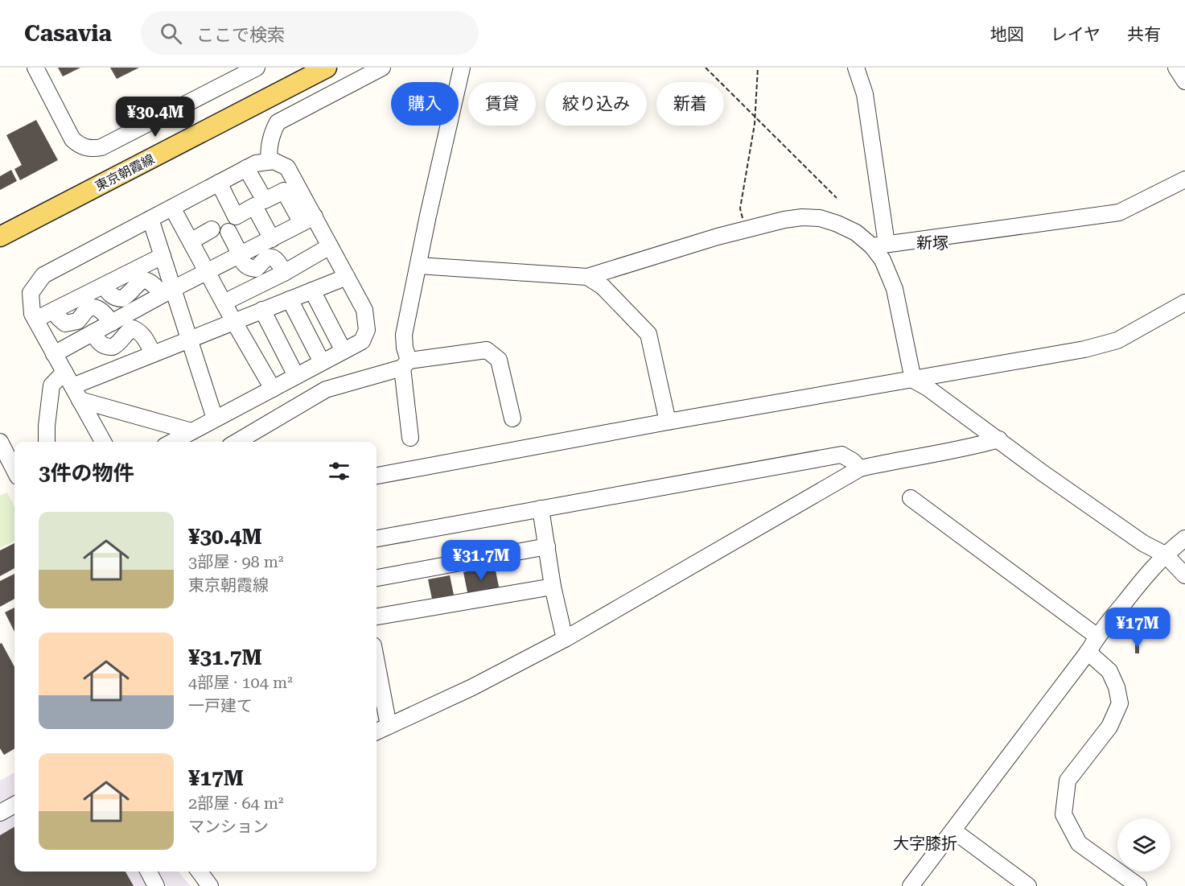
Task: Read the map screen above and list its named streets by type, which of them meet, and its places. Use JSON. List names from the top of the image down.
{
  "streets": {
    "main road": ["東京朝霞線"]
  },
  "districts": ["新塚", "大字膝折"],
  "page": {
    "header": "Casavia",
    "search": "ここで検索",
    "nav": ["地図", "レイヤ", "共有"],
    "chip": [
      "購入",
      "賃貸",
      "絞り込み",
      "新着"
    ],
    "price": ["¥30.4M", "¥31.7M", "¥17M"],
    "heading": "3件の物件",
    "list": [
      {
        "name": "¥30.4M",
        "note": "3部屋 · 98 m² · 東京朝霞線"
      },
      {
        "name": "¥31.7M",
        "note": "4部屋 · 104 m² · 一戸建て"
      },
      {
        "name": "¥17M",
        "note": "2部屋 · 64 m² · マンション"
      }
    ]
  }
}
